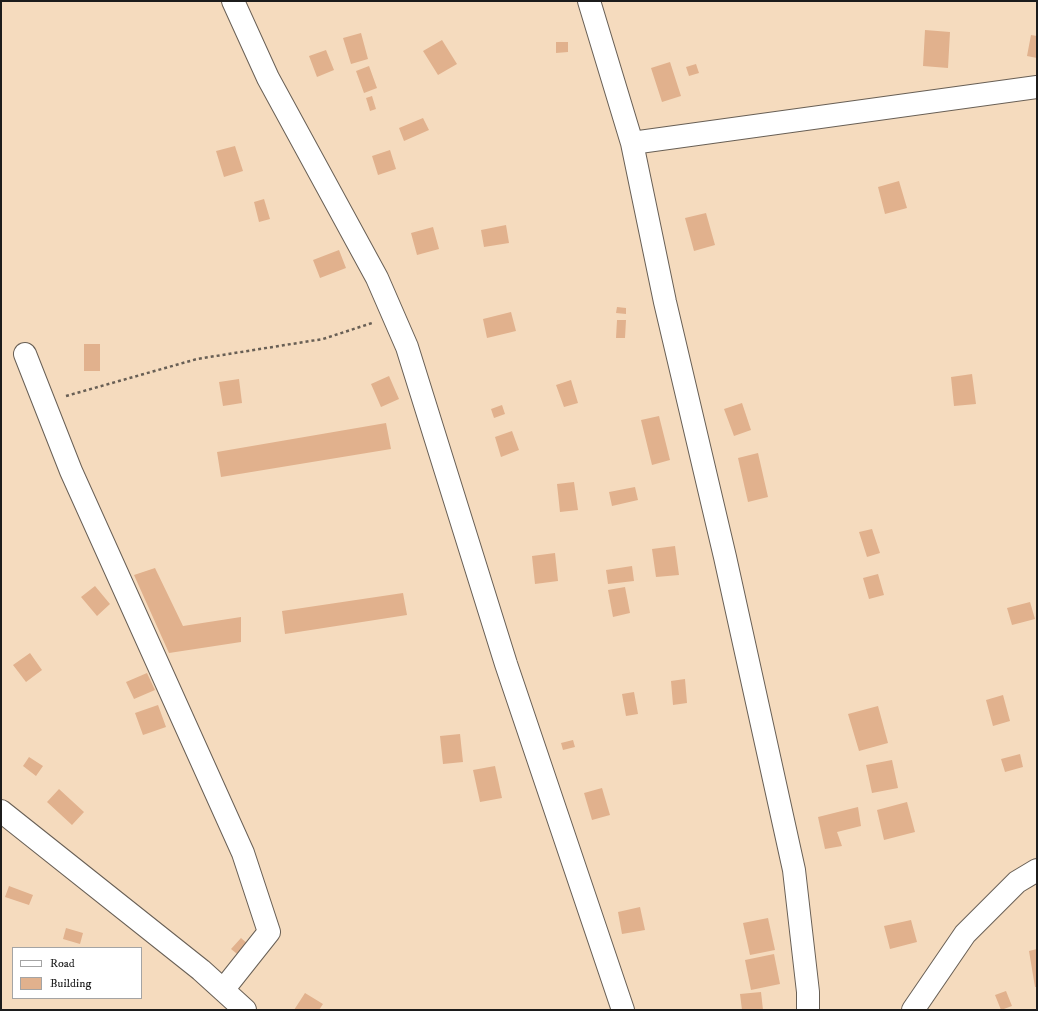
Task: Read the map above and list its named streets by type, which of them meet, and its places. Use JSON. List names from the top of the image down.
{
  "legend": ["Road", "Building"]
}
